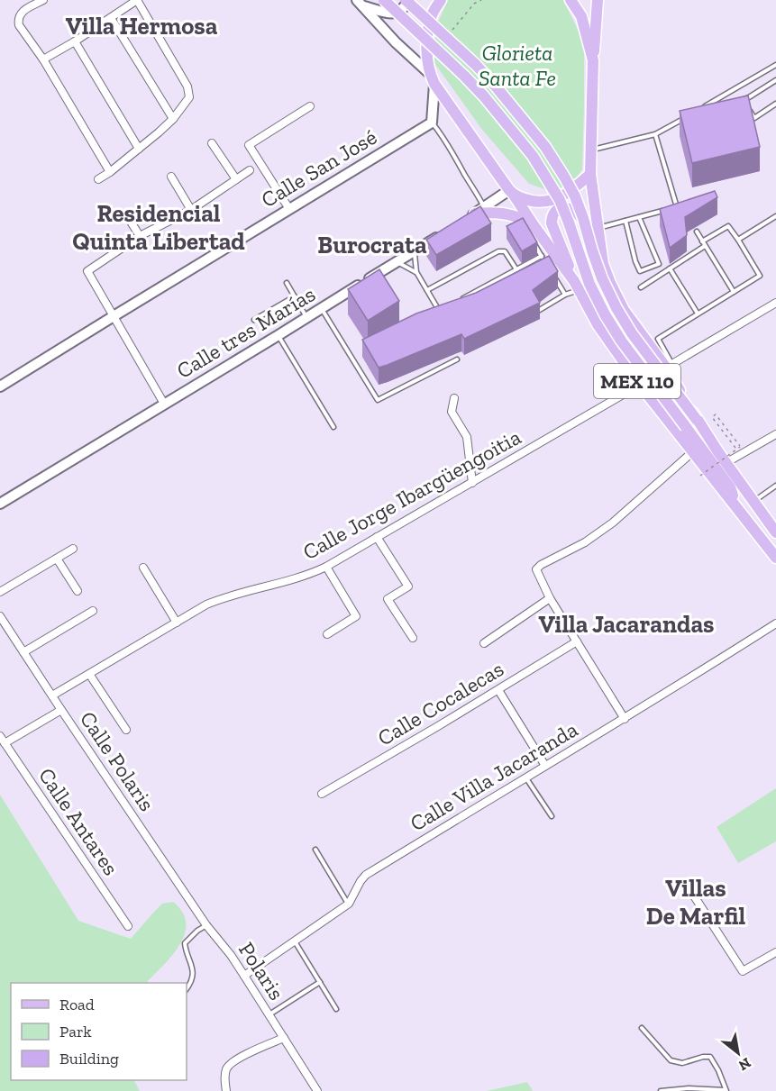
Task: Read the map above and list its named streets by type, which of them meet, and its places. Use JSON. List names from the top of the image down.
{
  "streets": {
    "main road": ["Calle San José", "Calle tres Marías", "MEX 110"],
    "street": [
      "Calle Jorge Ibargüengoitia",
      "Calle Cocalecas",
      "Calle Polaris",
      "Calle Villa Jacaranda",
      "Calle Antares",
      "Polaris"
    ]
  },
  "crossings": [
    ["MEX 110", "Calle Jorge Ibargüengoitia"],
    ["Calle Jorge Ibargüengoitia", "Calle Polaris"],
    ["Calle Polaris", "Polaris"],
    ["Calle Villa Jacaranda", "Polaris"]
  ],
  "districts": [
    "Villa Hermosa",
    "Residencial Quinta Libertad",
    "Burocrata",
    "Villa Jacarandas",
    "Villas De Marfil"
  ],
  "parks": ["Glorieta Santa Fe"],
  "legend": ["Road", "Park", "Building"],
  "north": "bottom right"
}
